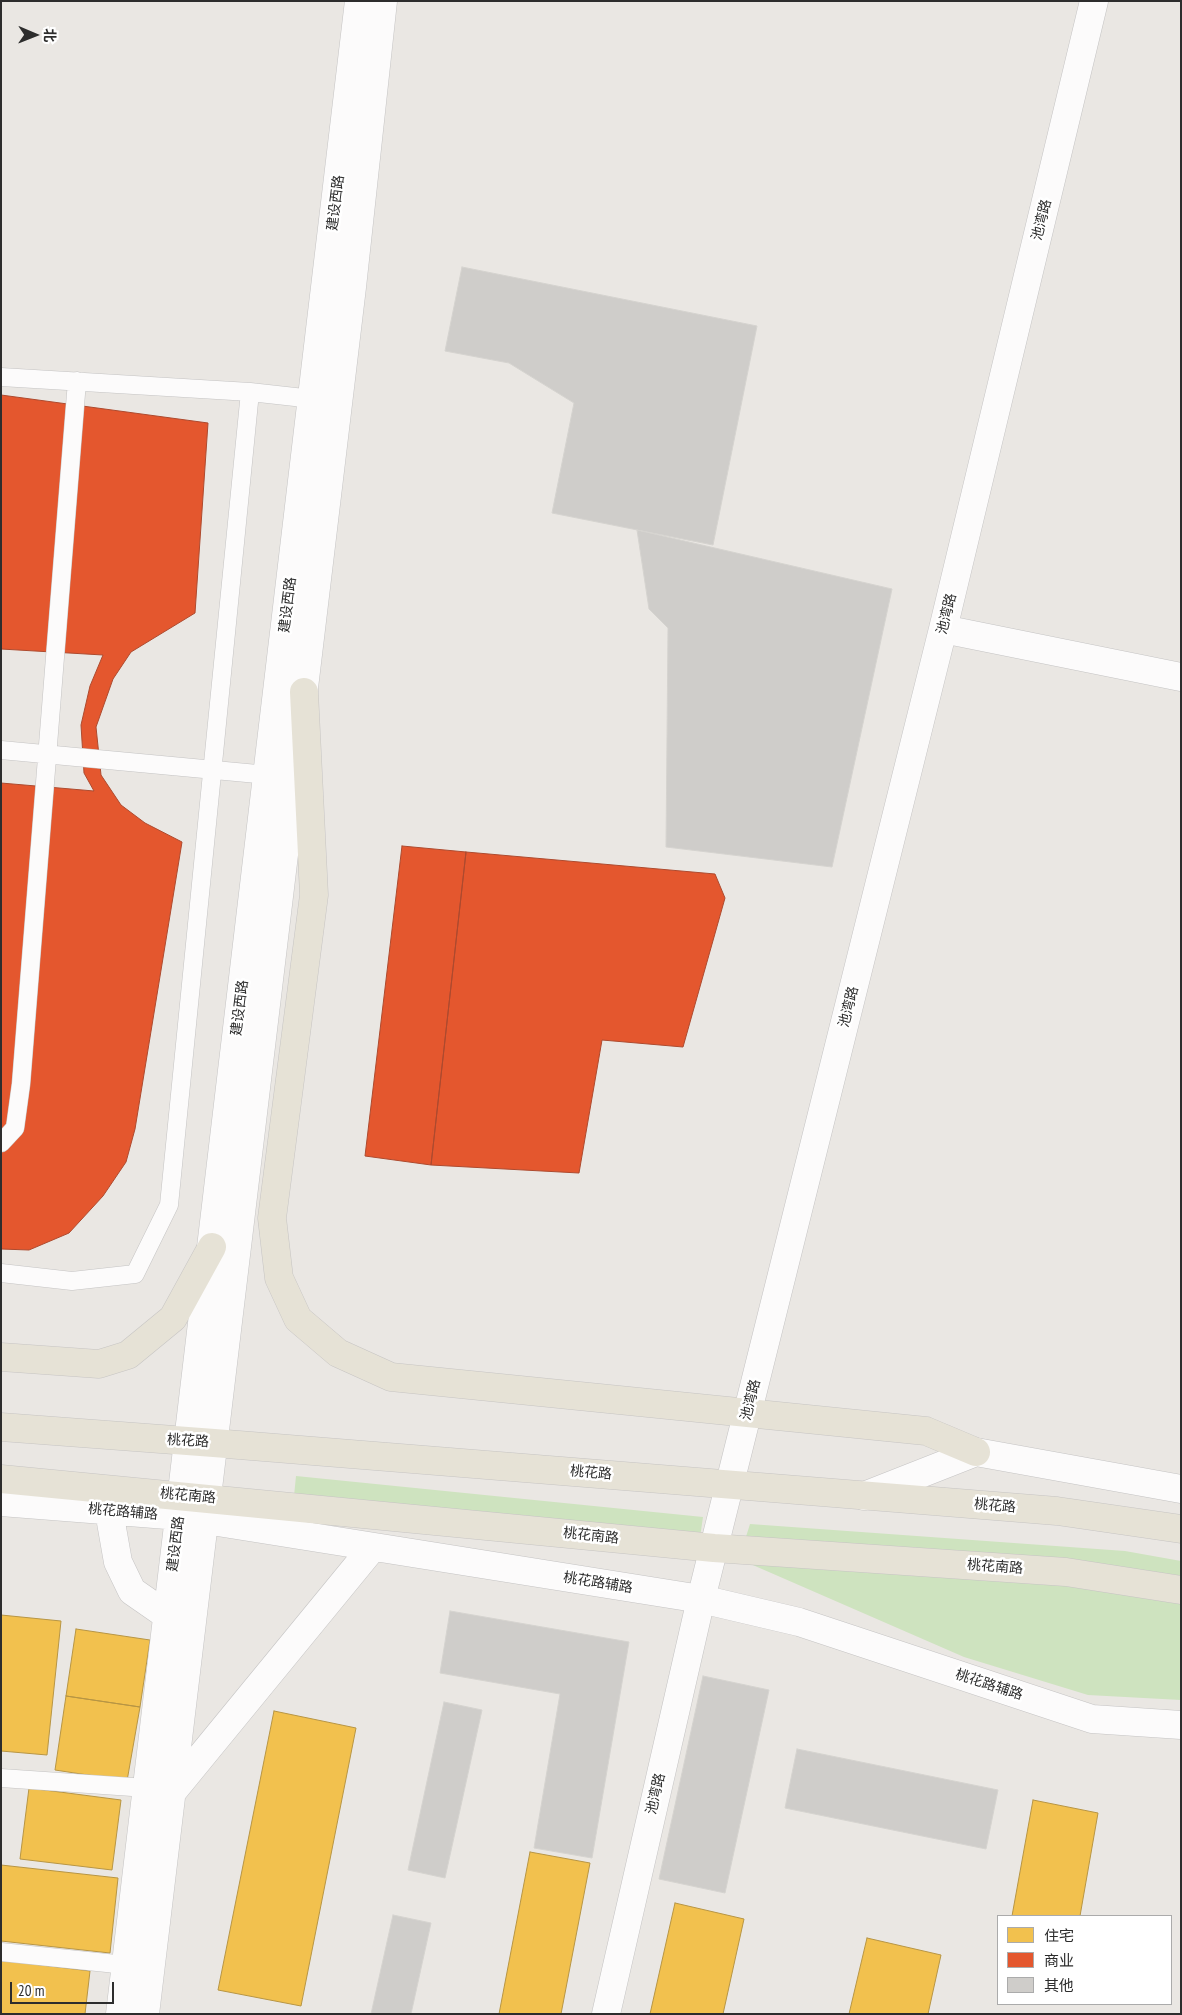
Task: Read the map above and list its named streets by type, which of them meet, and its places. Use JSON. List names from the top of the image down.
{
  "streets": {
    "main road": [
      "建设西路",
      "池湾路",
      "桃花路",
      "桃花南路",
      "桃花路辅路"
    ]
  },
  "crossings": [
    ["建设西路", "桃花路"],
    ["建设西路", "桃花南路"],
    ["建设西路", "桃花路辅路"],
    ["池湾路", "桃花路"],
    ["池湾路", "桃花南路"],
    ["池湾路", "桃花路辅路"],
    ["桃花南路", "桃花路辅路"]
  ],
  "legend": ["住宅", "商业", "其他"],
  "scale_bar": "20 m",
  "north": "right"
}
